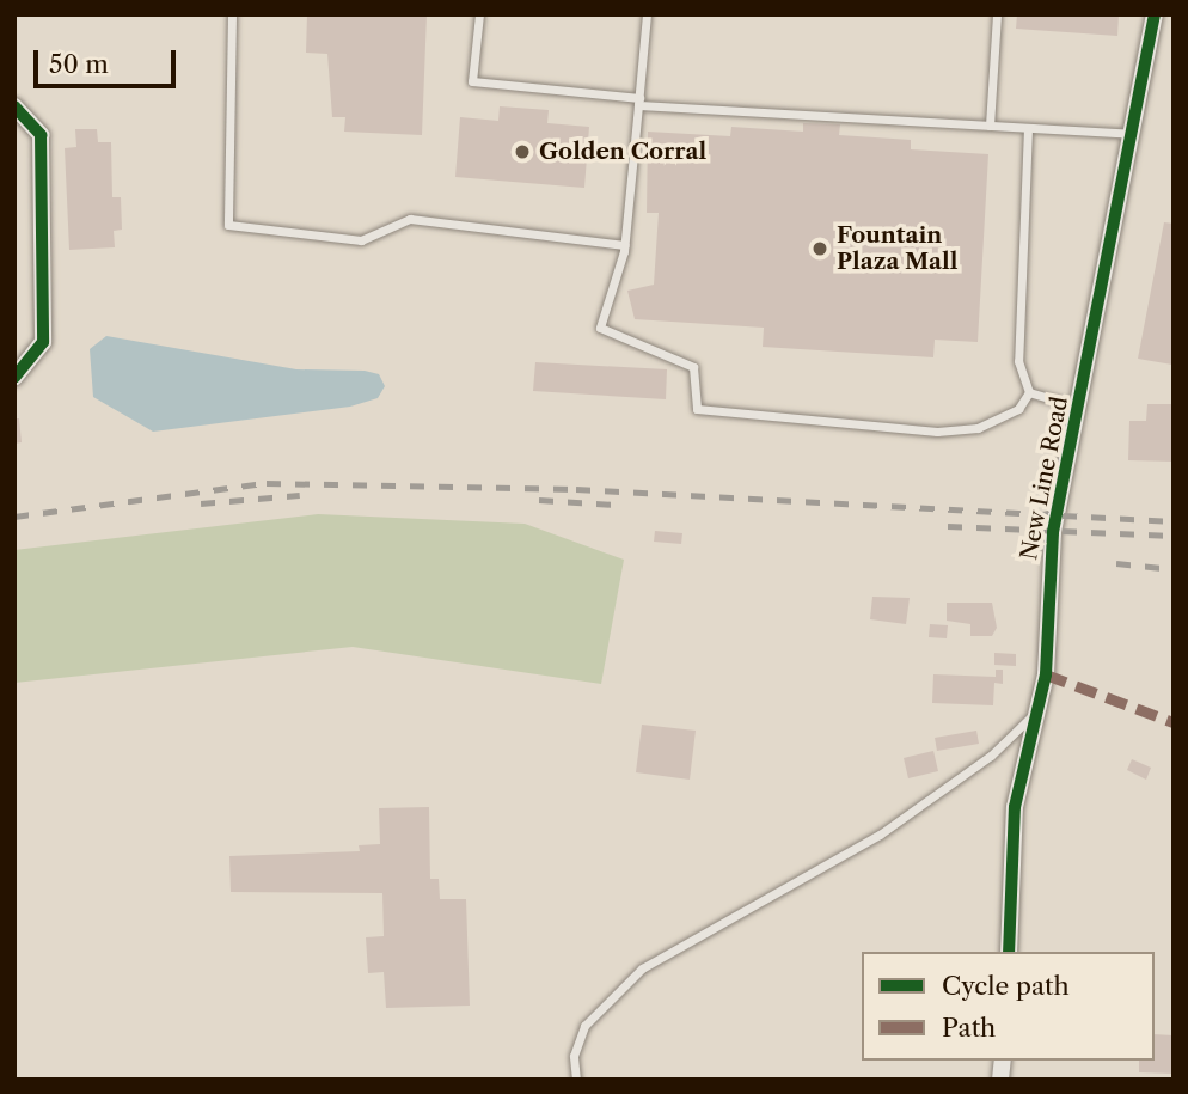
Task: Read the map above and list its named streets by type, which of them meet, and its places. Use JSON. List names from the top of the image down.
{
  "streets": {
    "street": ["New Line Road"]
  },
  "places": ["Golden Corral", "Fountain Plaza Mall"],
  "legend": ["Cycle path", "Path"],
  "scale_bar": "50 m"
}
